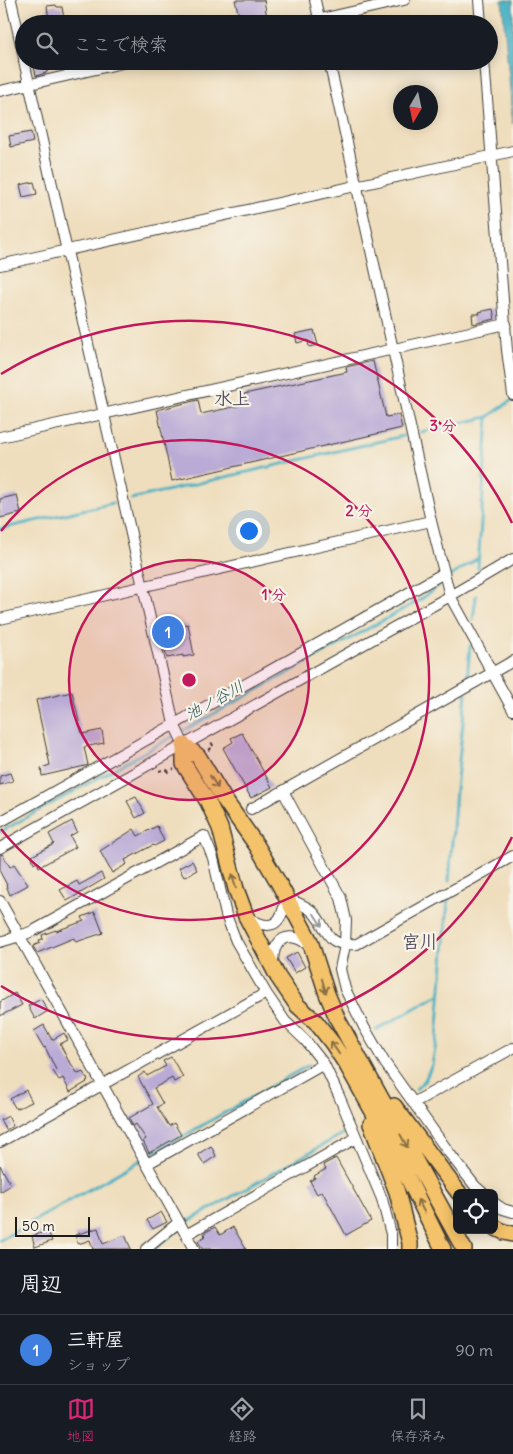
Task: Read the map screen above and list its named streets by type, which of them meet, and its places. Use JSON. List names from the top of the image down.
{
  "districts": ["水上", "宮川"],
  "water": ["池ノ谷川"],
  "scale_bar": "50 m",
  "north": "bottom",
  "page": {
    "search": "ここで検索",
    "pins": "1",
    "scale": "50 m",
    "heading": "周辺",
    "list": [
      {
        "mark": "1",
        "name": "三軒屋",
        "note": "ショップ",
        "value": "90 m"
      }
    ],
    "nav": ["地図", "経路", "保存済み"]
  },
  "rings": ["3 分", "2 分", "1 分"]
}
